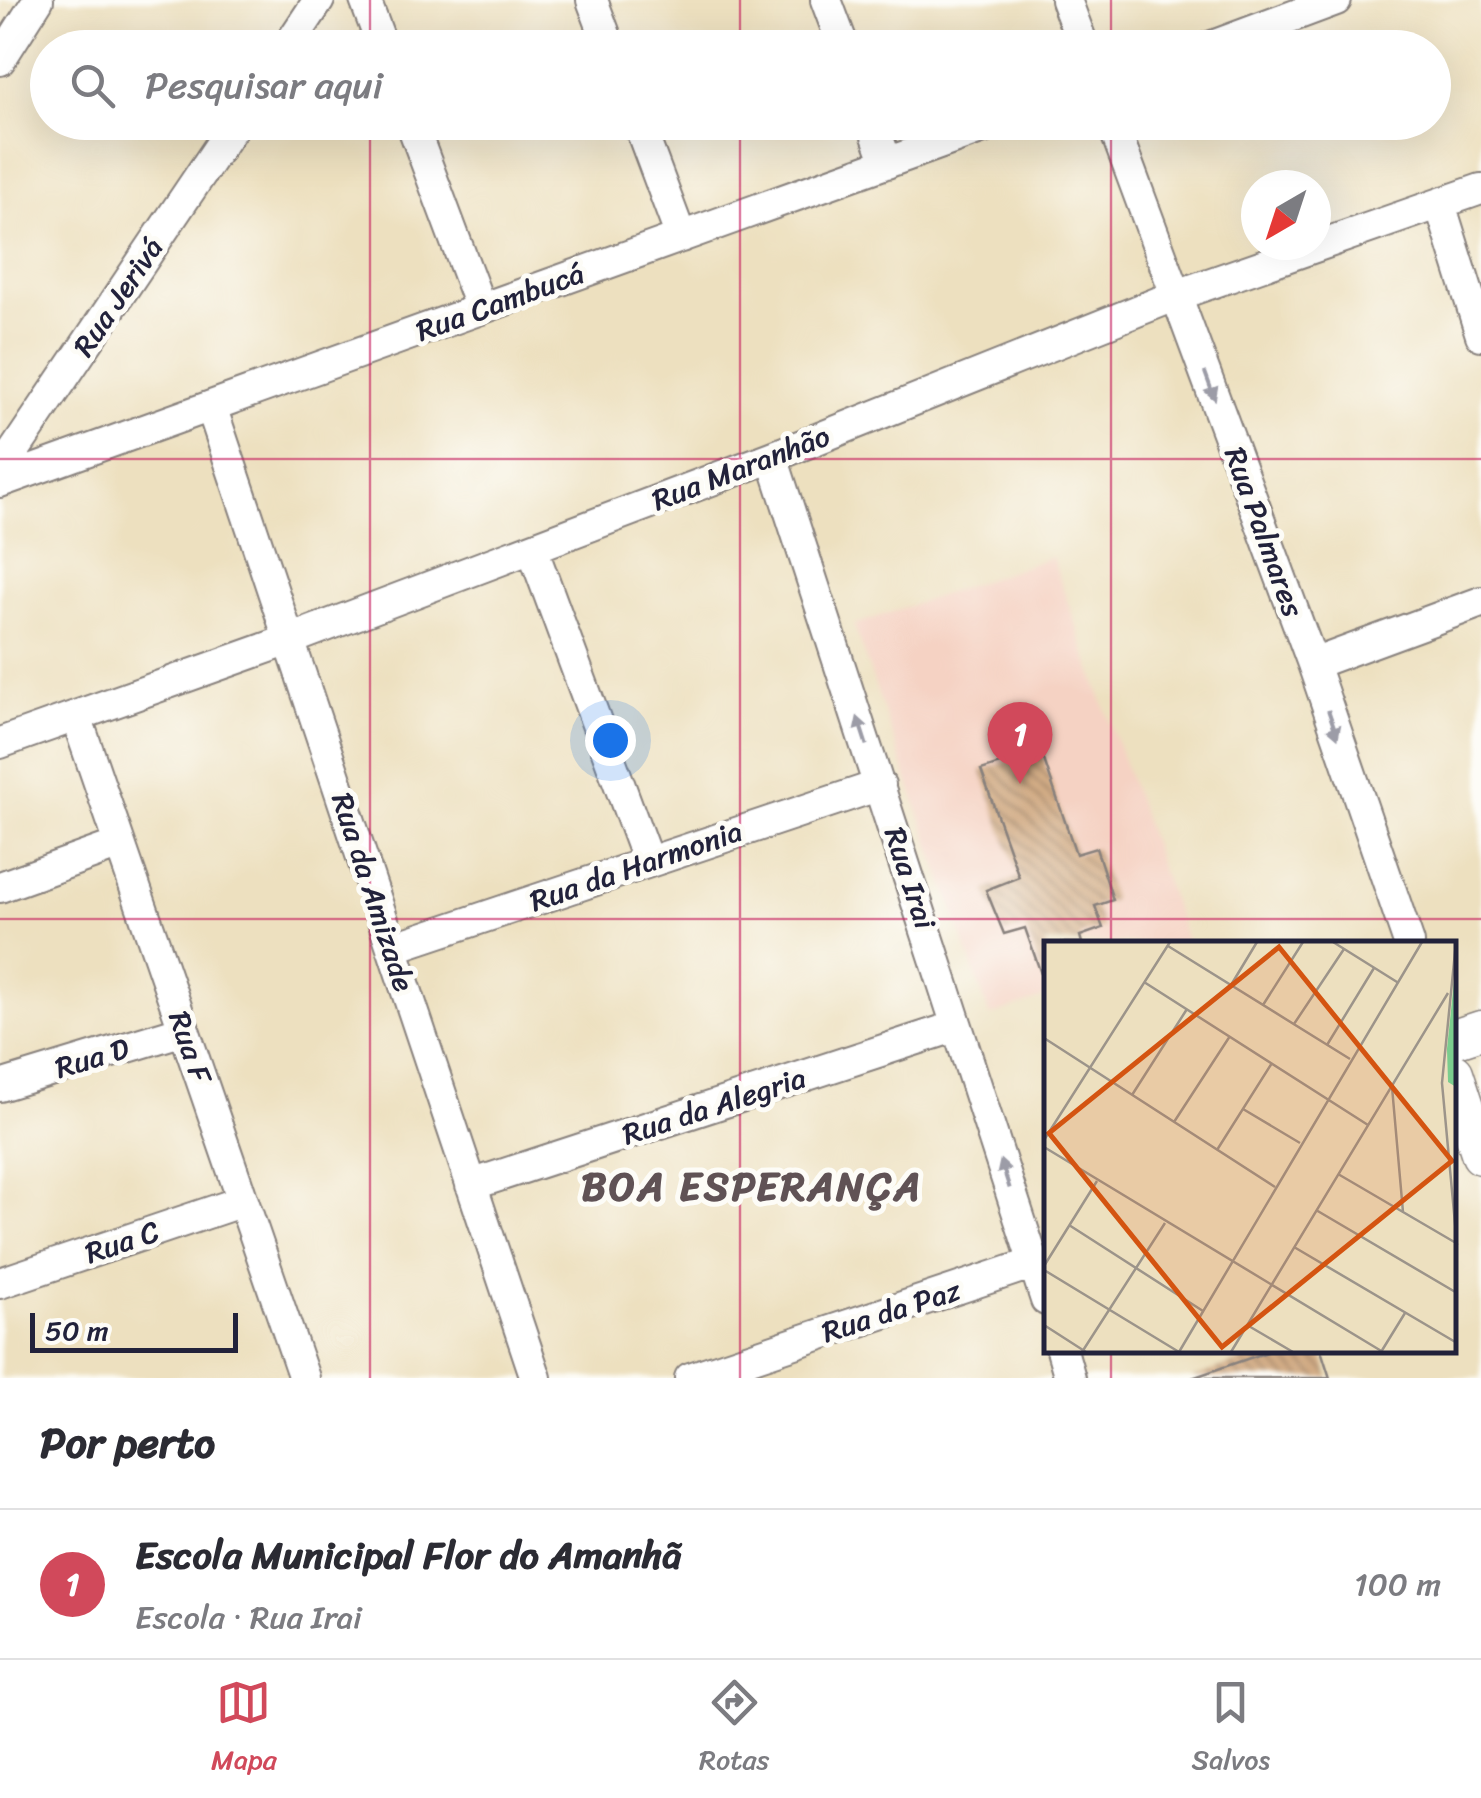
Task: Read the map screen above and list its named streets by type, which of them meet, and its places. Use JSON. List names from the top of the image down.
{
  "streets": {
    "street": [
      "Rua Jerivá",
      "Rua Cambucá",
      "Rua Maranhão",
      "Rua Palmares",
      "Rua da Harmonia",
      "Rua Irai",
      "Rua da Amizade",
      "Rua F",
      "Rua D",
      "Rua da Alegria",
      "Rua C",
      "Rua da Paz"
    ]
  },
  "crossings": [
    ["Rua Cambucá", "Rua da Amizade"],
    ["Rua Maranhão", "Rua Palmares"],
    ["Rua Maranhão", "Rua Irai"],
    ["Rua Maranhão", "Rua da Amizade"],
    ["Rua Maranhão", "Rua F"],
    ["Rua da Harmonia", "Rua Irai"],
    ["Rua da Harmonia", "Rua da Amizade"],
    ["Rua Irai", "Rua da Alegria"],
    ["Rua Irai", "Rua da Paz"],
    ["Rua da Amizade", "Rua da Alegria"],
    ["Rua F", "Rua D"],
    ["Rua F", "Rua C"]
  ],
  "one_way": ["Rua Palmares"],
  "districts": ["BOA ESPERANÇA"],
  "scale_bar": "50 m",
  "north": "bottom left",
  "page": {
    "search": "Pesquisar aqui",
    "pins": "1",
    "scale": "50 m",
    "heading": "Por perto",
    "list": [
      {
        "mark": "1",
        "name": "Escola Municipal Flor do Amanhã",
        "note": "Escola · Rua Irai",
        "value": "100 m"
      }
    ],
    "nav": ["Mapa", "Rotas", "Salvos"]
  }
}
